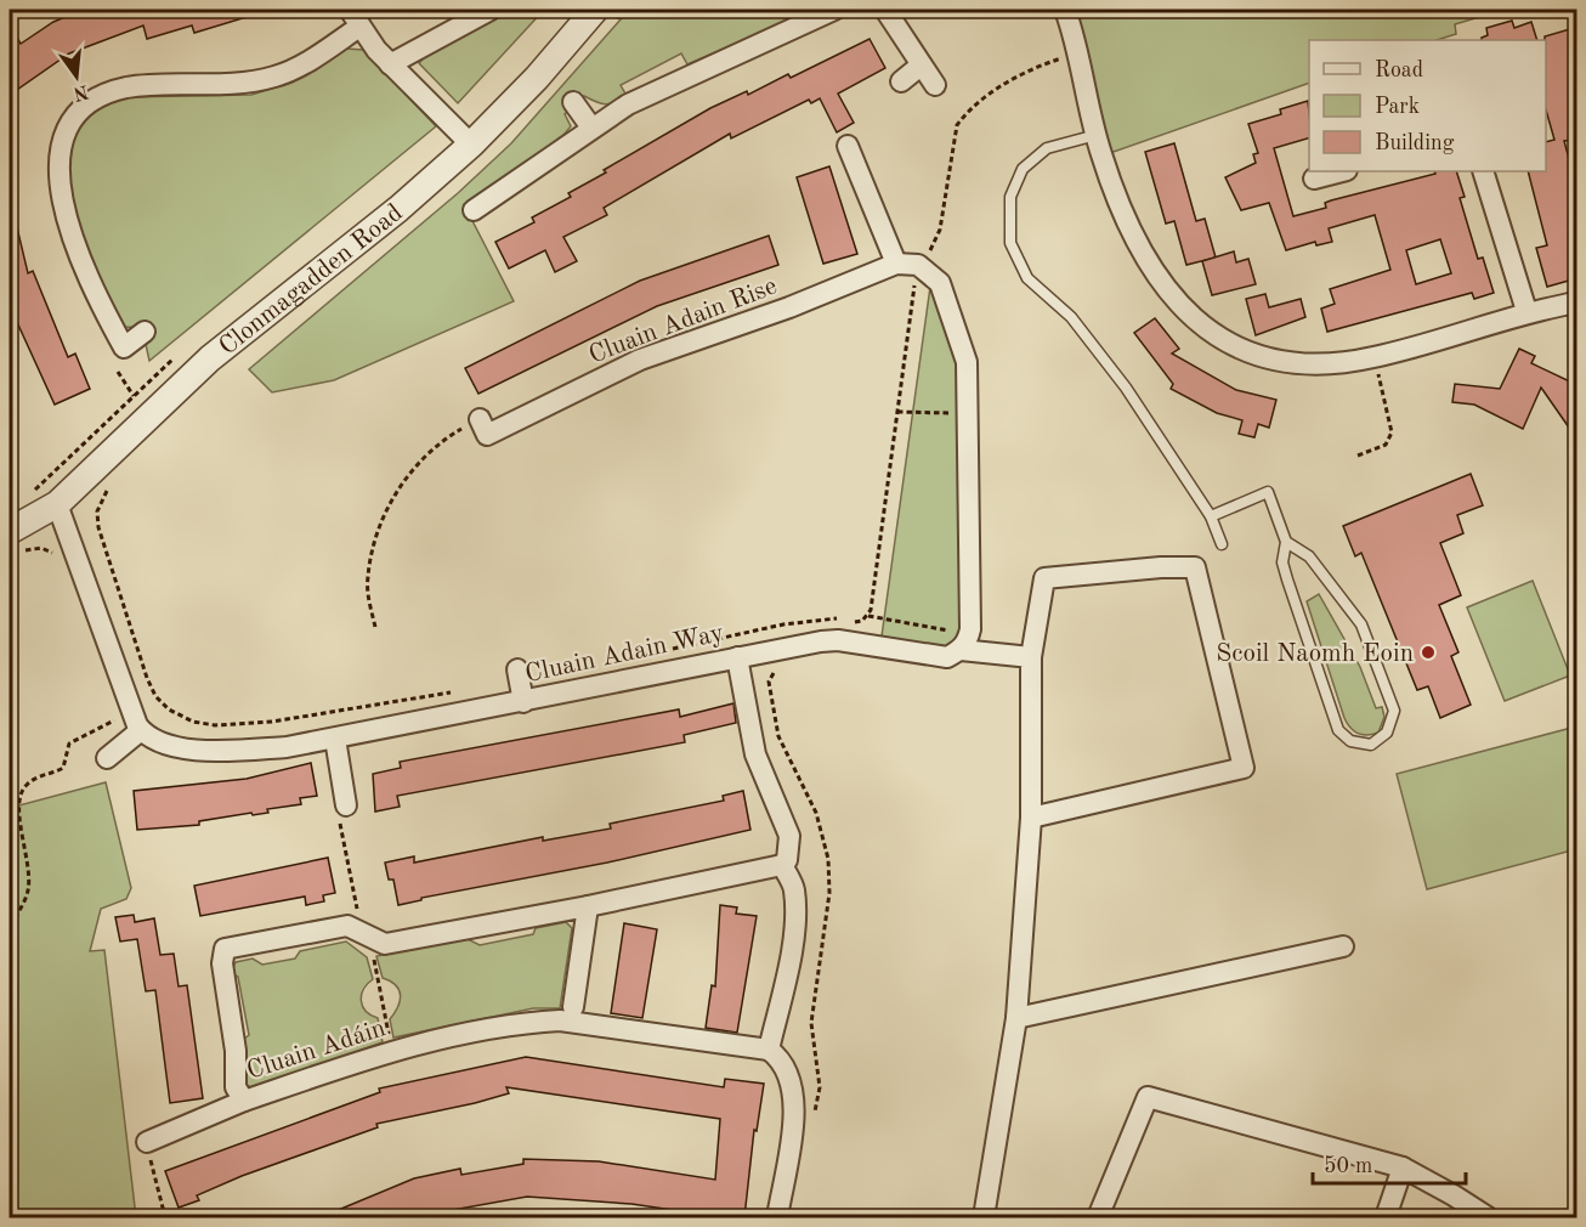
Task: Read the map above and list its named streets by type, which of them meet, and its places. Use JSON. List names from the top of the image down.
{
  "streets": {
    "street": [
      "Clonmagadden Road",
      "Cluain Adain Rise",
      "Cluain Adain Way",
      "Cluain Adáin"
    ]
  },
  "places": ["Scoil Naomh Eoin"],
  "legend": ["Road", "Park", "Building"],
  "scale_bar": "50 m",
  "north": "bottom"
}
